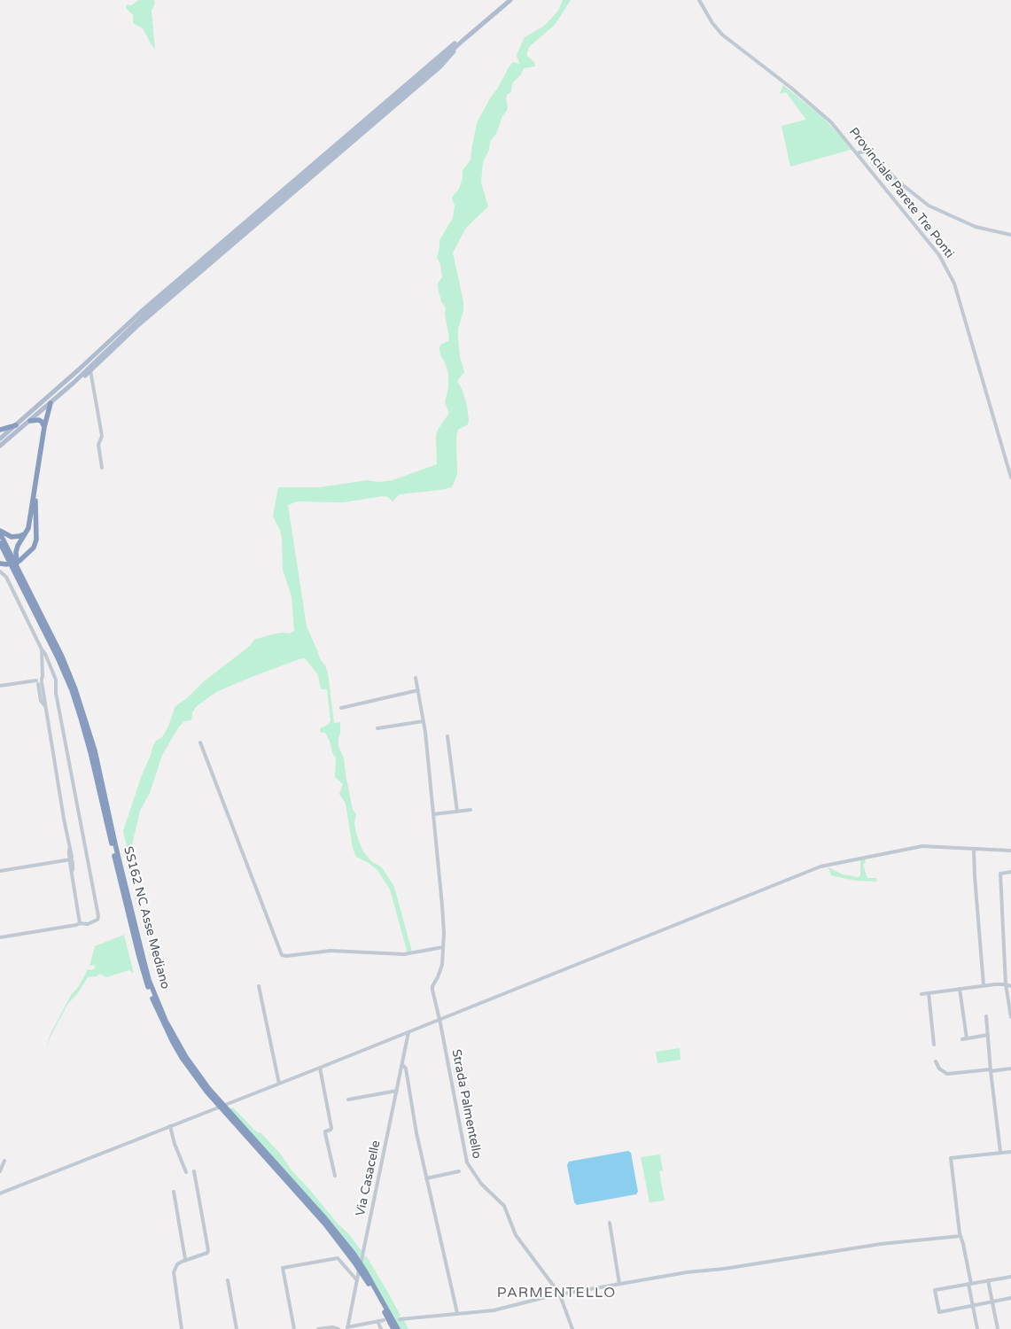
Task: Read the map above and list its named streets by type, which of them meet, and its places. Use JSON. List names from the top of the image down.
{
  "streets": {
    "highway": ["SS162 NC Asse Mediano"],
    "street": ["Provinciale Parete Tre Ponti", "Strada Palmentello", "Via Casacelle"]
  },
  "districts": ["PARMENTELLO"]
}
